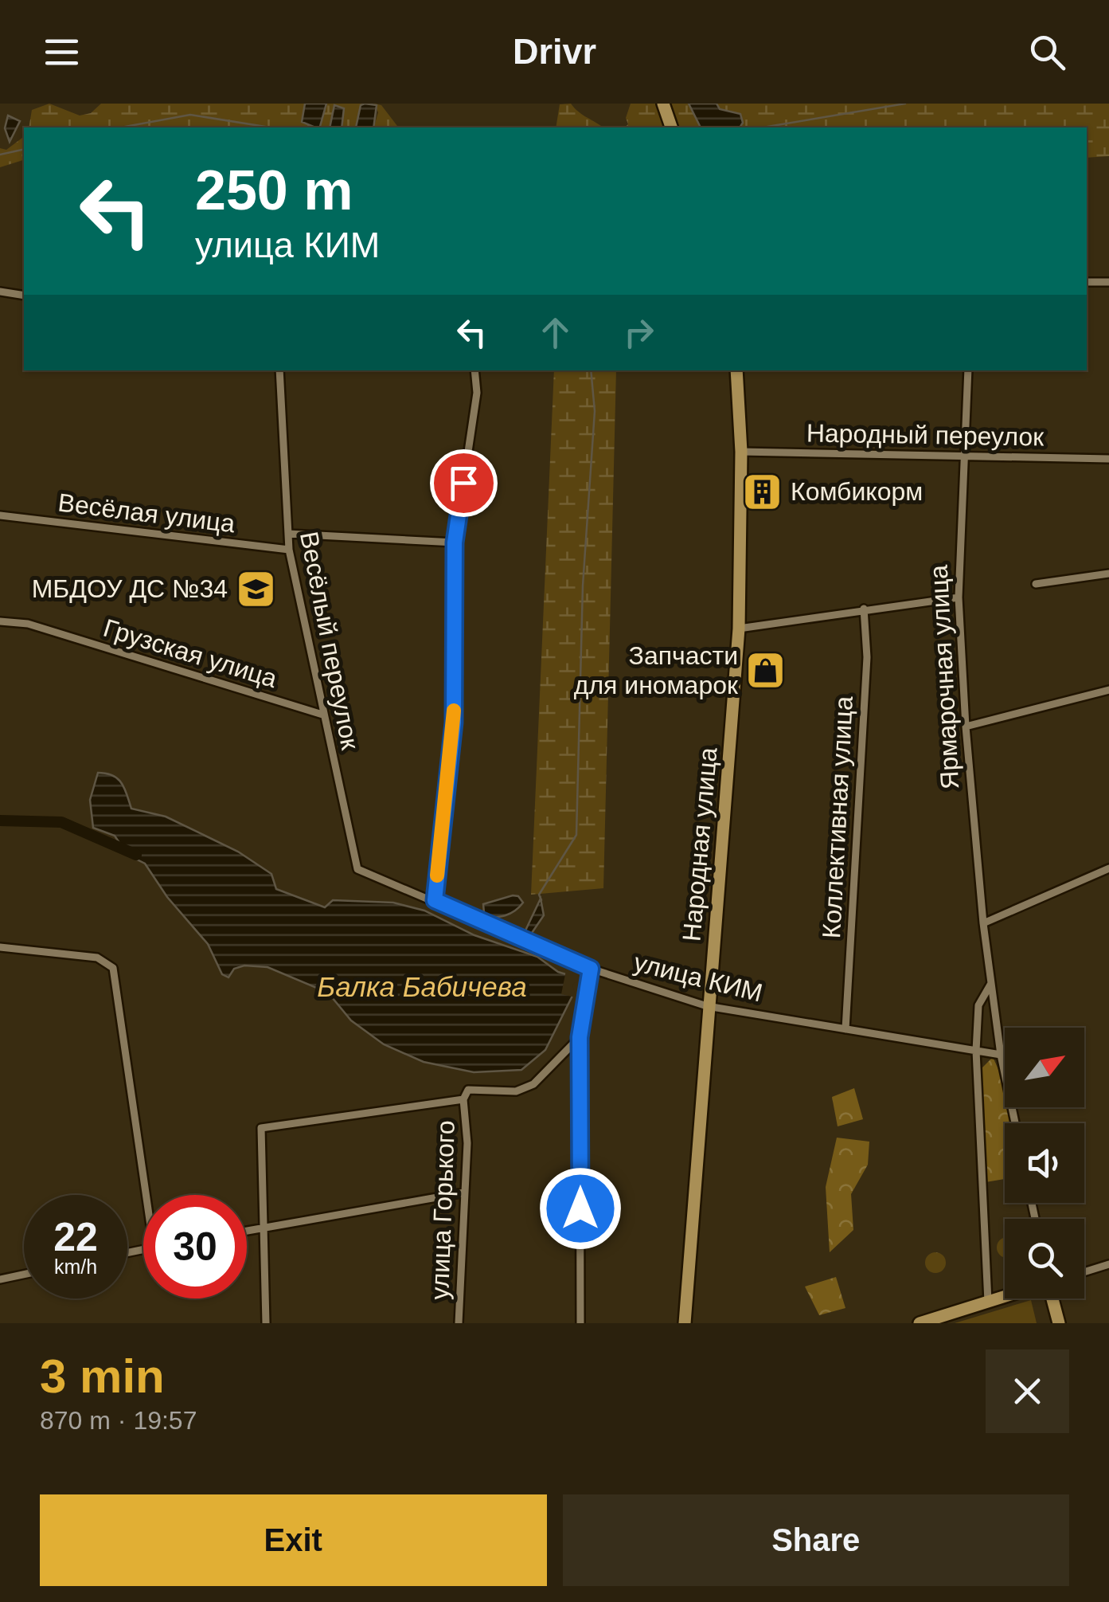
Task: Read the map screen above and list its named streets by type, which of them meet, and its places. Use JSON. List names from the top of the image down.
{
  "streets": {
    "main road": ["Народная улица"],
    "street": [
      "Народный переулок",
      "Весёлая улица",
      "Весёлый переулок",
      "Грузская улица",
      "Ярмарочная улица",
      "Коллективная улица",
      "улица КИМ",
      "улица Горького"
    ]
  },
  "crossings": [
    ["Народный переулок", "Ярмарочная улица"],
    ["Народный переулок", "Народная улица"],
    ["Весёлая улица", "Весёлый переулок"],
    ["Весёлый переулок", "Грузская улица"],
    ["Весёлый переулок", "улица КИМ"],
    ["Ярмарочная улица", "улица КИМ"],
    ["Коллективная улица", "улица КИМ"],
    ["Народная улица", "улица КИМ"]
  ],
  "water": ["Балка Бабичева"],
  "places": {
    "building": ["Комбикорм"],
    "school or university": ["МБДОУ ДС №34"],
    "shop": ["Запчасти для иномарок"]
  },
  "north": "top right",
  "page": {
    "header": "Drivr",
    "turn": ["250 m", "улица КИМ"],
    "speed": "22 km/h",
    "limit": "30",
    "heading": ["3 min", "870 m · 19:57"],
    "buttons": ["Exit", "Share"]
  }
}
